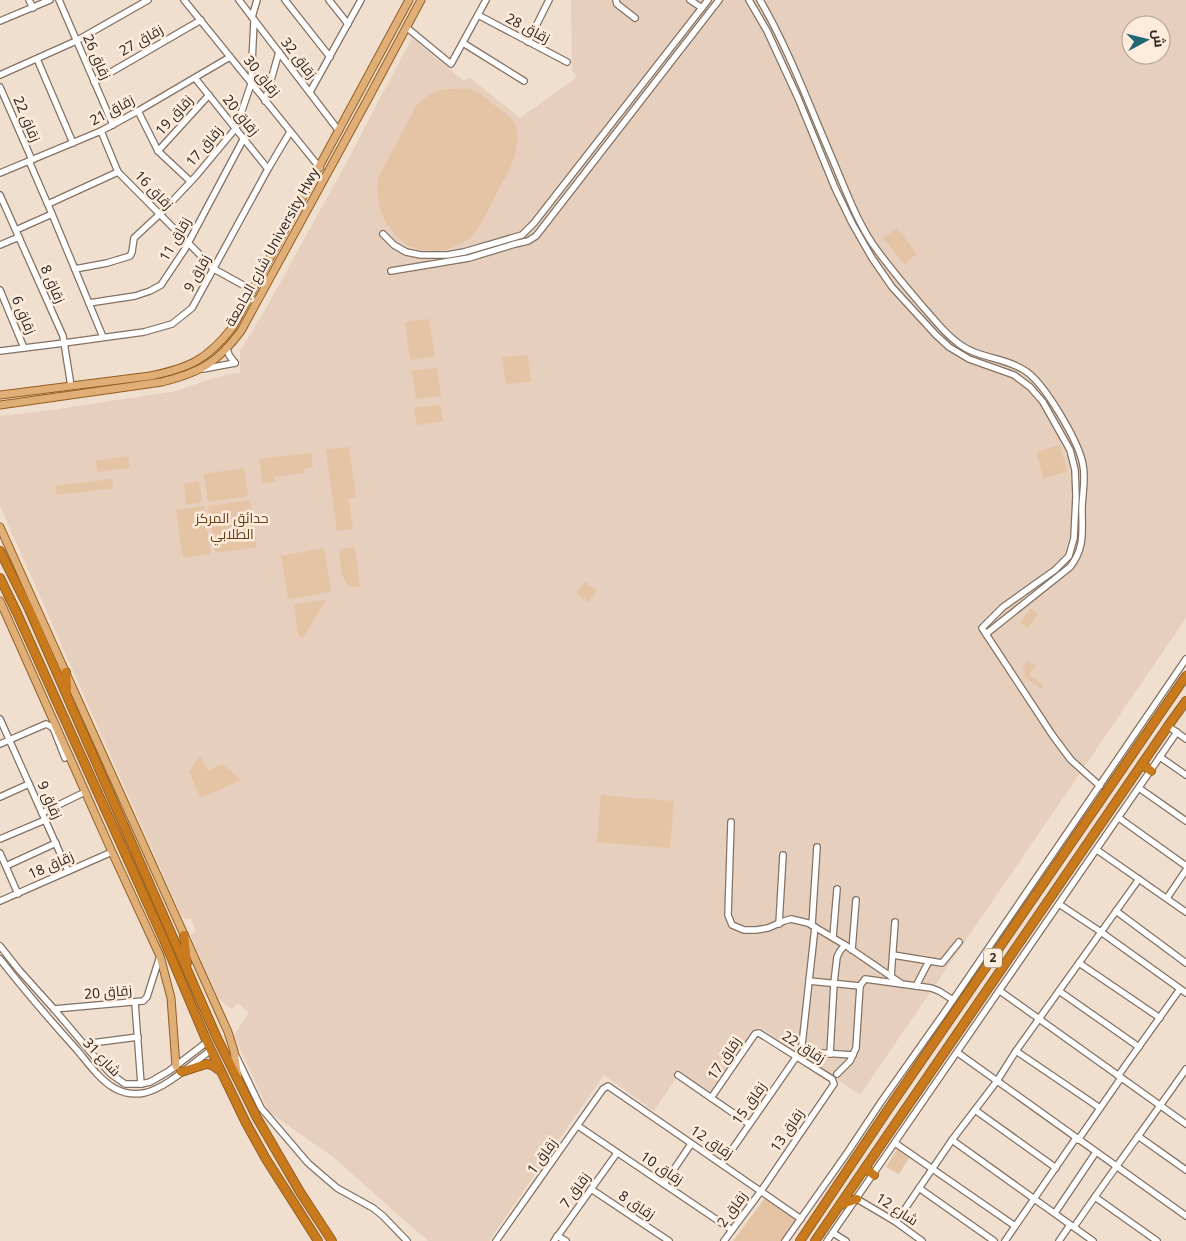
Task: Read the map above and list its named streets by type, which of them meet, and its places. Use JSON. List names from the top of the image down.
{
  "streets": {
    "highway": ["2"],
    "main road": ["شارع الجامعة University Hwy"],
    "street": [
      "زقاق 28",
      "زقاق 27",
      "زقاق 26",
      "زقاق 32",
      "زقاق 30",
      "زقاق 21",
      "زقاق 19",
      "زقاق 20",
      "زقاق 22",
      "زقاق 17",
      "زقاق 16",
      "زقاق 11",
      "زقاق 9",
      "زقاق 8",
      "زقاق 6",
      "زقاق 18",
      "شارع 31",
      "زقاق 15",
      "زقاق 13",
      "زقاق 12",
      "زقاق 1",
      "زقاق 10",
      "زقاق 7",
      "زقاق 2",
      "شارع 12"
    ]
  },
  "crossings": [
    ["زقاق 27", "زقاق 26"],
    ["زقاق 27", "زقاق 30"],
    ["زقاق 26", "زقاق 21"],
    ["زقاق 32", "زقاق 17"],
    ["زقاق 32", "شارع الجامعة University Hwy"],
    ["زقاق 30", "زقاق 21"],
    ["زقاق 30", "زقاق 17"],
    ["زقاق 30", "شارع الجامعة University Hwy"],
    ["زقاق 30", "زقاق 9"],
    ["زقاق 21", "زقاق 20"],
    ["زقاق 21", "زقاق 22"],
    ["زقاق 21", "زقاق 16"],
    ["زقاق 19", "زقاق 20"],
    ["زقاق 20", "زقاق 17"],
    ["زقاق 20", "زقاق 11"],
    ["زقاق 20", "زقاق 9"],
    ["زقاق 20", "شارع 31"],
    ["زقاق 22", "زقاق 17"],
    ["زقاق 22", "زقاق 11"],
    ["زقاق 22", "زقاق 9"],
    ["زقاق 22", "زقاق 15"],
    ["زقاق 22", "زقاق 13"],
    ["زقاق 17", "زقاق 16"],
    ["زقاق 16", "زقاق 11"],
    ["زقاق 16", "شارع الجامعة University Hwy"],
    ["زقاق 16", "زقاق 9"],
    ["شارع الجامعة University Hwy", "زقاق 8"],
    ["زقاق 9", "زقاق 8"],
    ["زقاق 9", "زقاق 6"],
    ["زقاق 9", "زقاق 18"],
    ["زقاق 8", "زقاق 7"],
    ["زقاق 15", "زقاق 12"],
    ["زقاق 13", "زقاق 12"],
    ["زقاق 13", "زقاق 2"],
    ["زقاق 12", "زقاق 1"],
    ["زقاق 12", "زقاق 2"],
    ["زقاق 1", "زقاق 10"],
    ["زقاق 10", "زقاق 7"],
    ["زقاق 10", "زقاق 2"]
  ],
  "parks": ["حدائق المركز الطلابي"],
  "north": "right"
}
